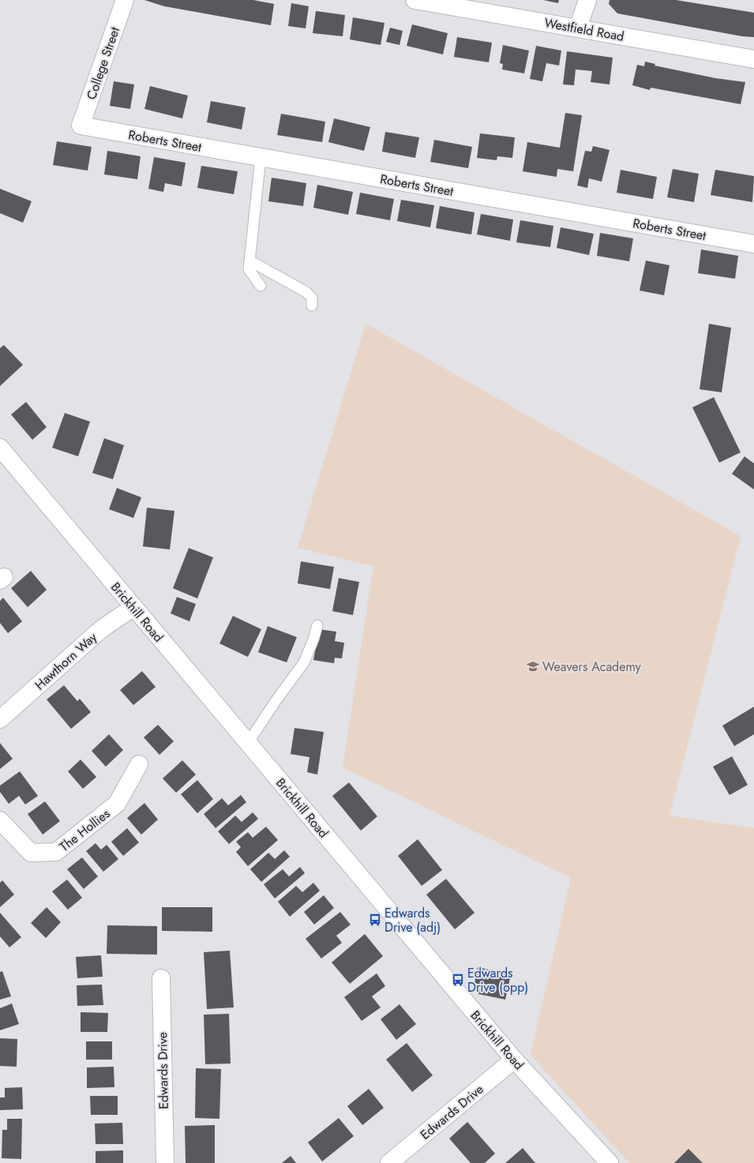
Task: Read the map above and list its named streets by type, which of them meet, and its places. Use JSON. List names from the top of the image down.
{
  "streets": {
    "street": [
      "Westfield Road",
      "College Street",
      "Roberts Street",
      "Brickhill Road",
      "Hawthorn Way",
      "The Hollies",
      "Edwards Drive"
    ]
  },
  "crossings": [
    ["College Street", "Roberts Street"],
    ["Brickhill Road", "Hawthorn Way"],
    ["Brickhill Road", "Edwards Drive"]
  ],
  "places": {
    "school or university": ["Weavers Academy"],
    "bus stop": ["Edwards Drive (adj)", "Edwards Drive (opp)"]
  }
}
